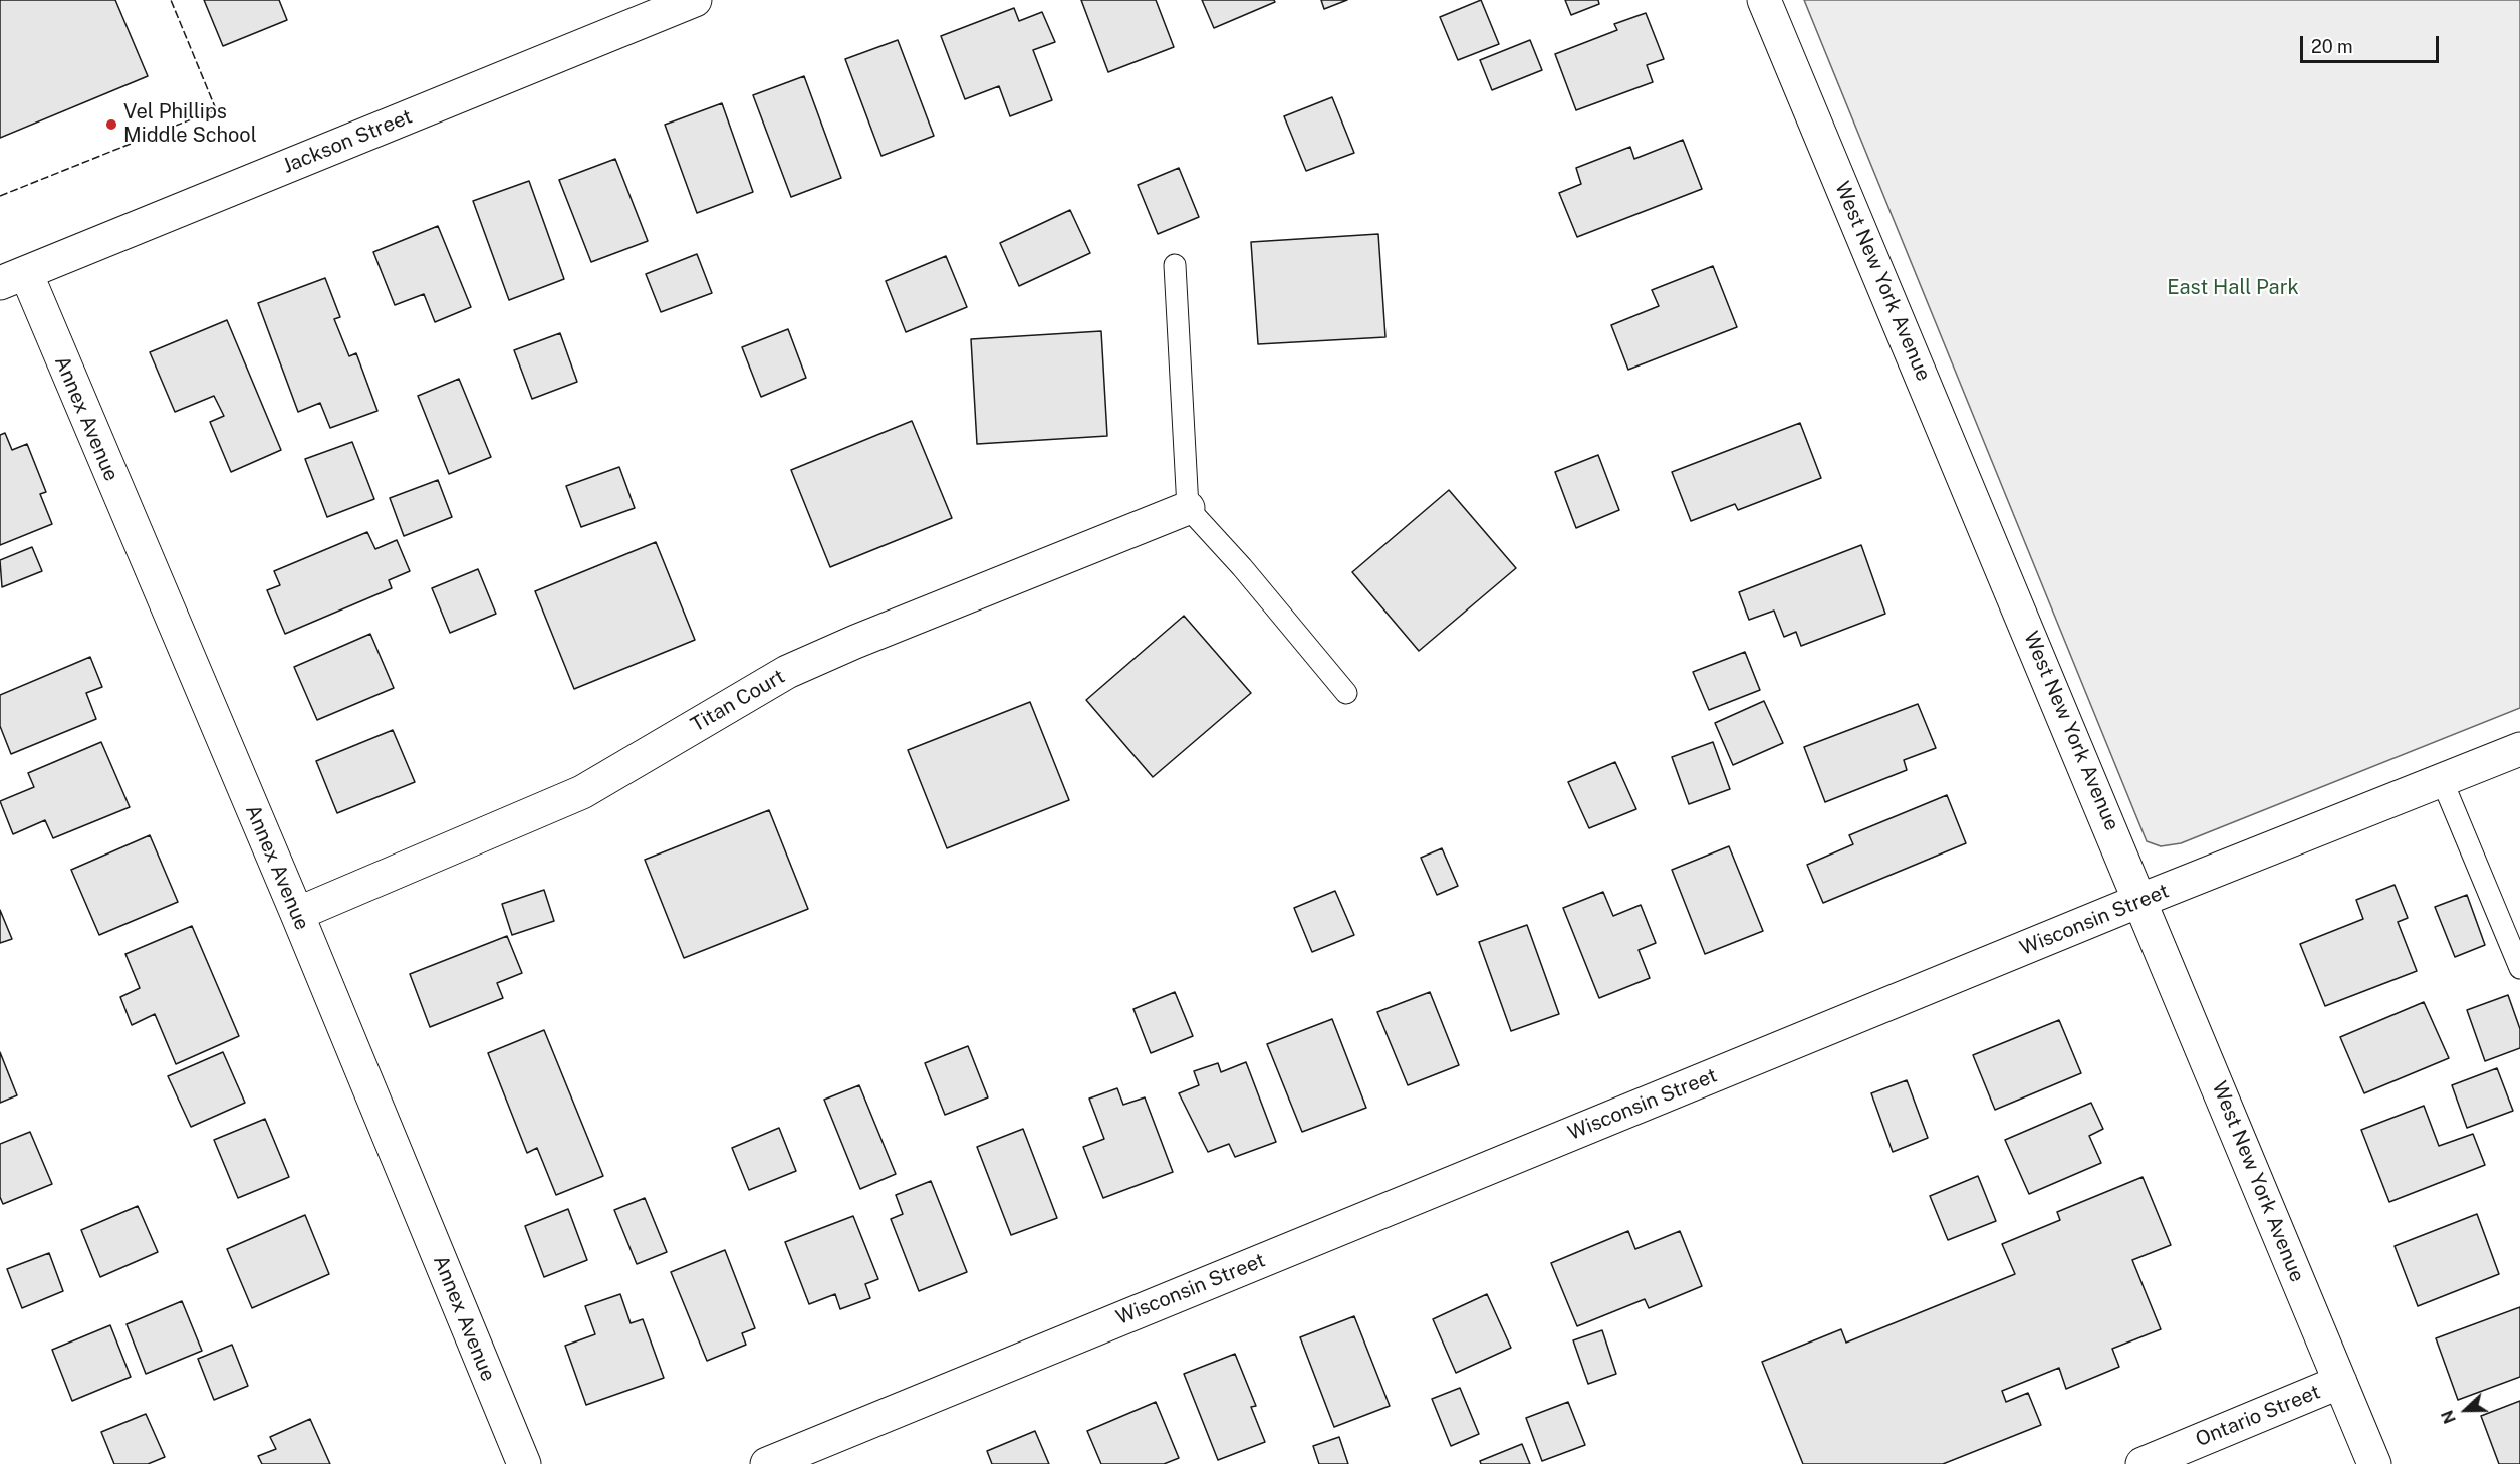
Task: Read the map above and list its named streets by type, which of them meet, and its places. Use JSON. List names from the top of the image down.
{
  "streets": {
    "street": [
      "Jackson Street",
      "West New York Avenue",
      "Annex Avenue",
      "Titan Court",
      "Wisconsin Street",
      "Ontario Street"
    ]
  },
  "crossings": [
    ["Jackson Street", "Annex Avenue"],
    ["West New York Avenue", "Wisconsin Street"],
    ["West New York Avenue", "Ontario Street"],
    ["Annex Avenue", "Titan Court"]
  ],
  "parks": ["East Hall Park"],
  "places": ["Vel Phillips Middle School"],
  "scale_bar": "20 m",
  "north": "left"
}
